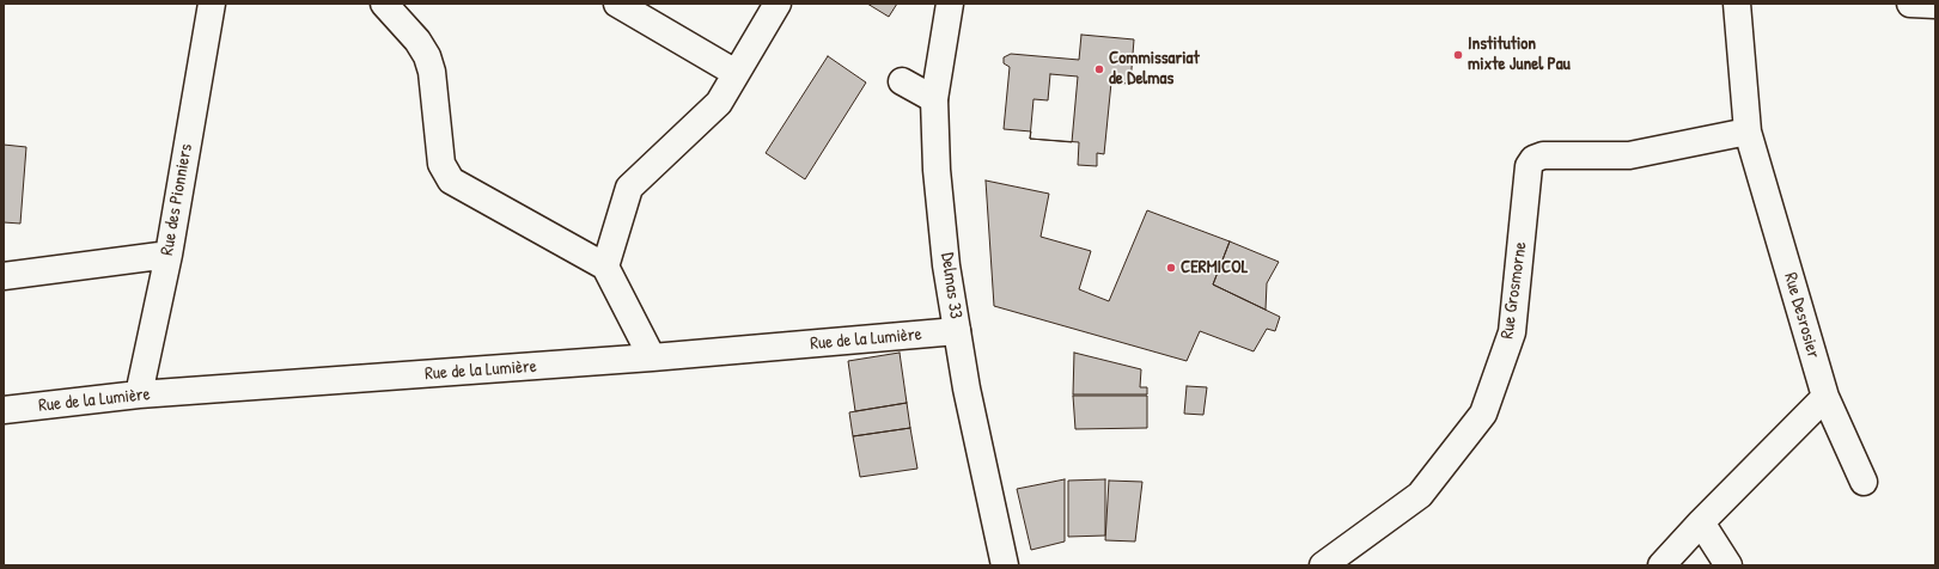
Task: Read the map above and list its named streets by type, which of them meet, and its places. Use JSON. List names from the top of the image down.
{
  "streets": {
    "street": [
      "Rue des Pionniers",
      "Delmas 33",
      "Rue Grosmorne",
      "Rue Desrosier",
      "Rue de la Lumière"
    ]
  },
  "crossings": [
    ["Rue des Pionniers", "Rue de la Lumière"],
    ["Delmas 33", "Rue de la Lumière"],
    ["Rue Grosmorne", "Rue Desrosier"]
  ],
  "places": ["Institution mixte Junel Pau", "Commissariat de Delmas", "CERMICOL"]
}
